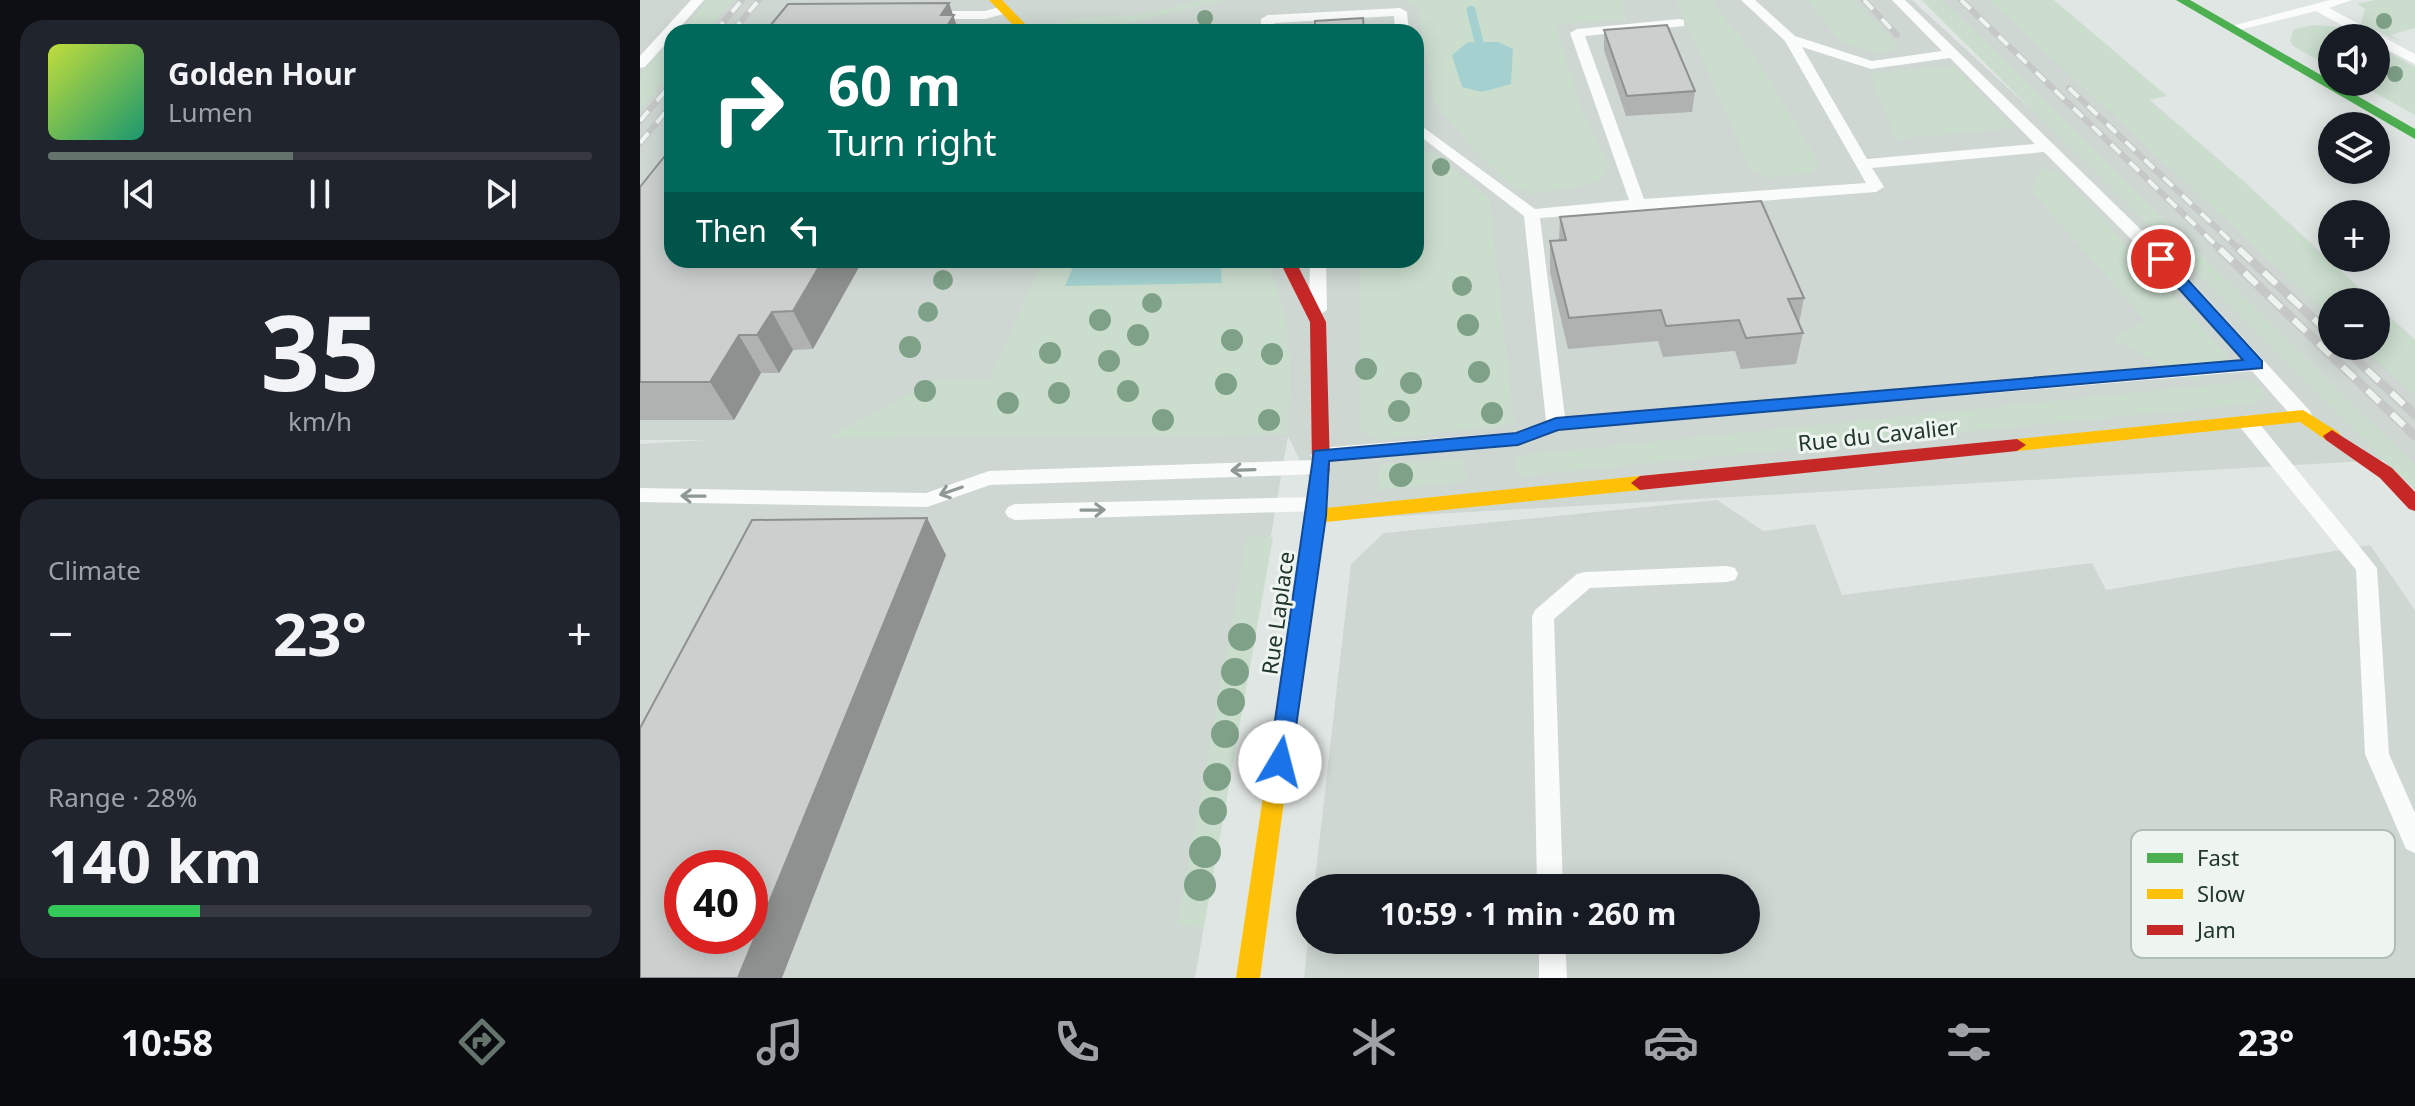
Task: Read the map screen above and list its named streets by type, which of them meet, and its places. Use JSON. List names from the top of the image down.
{
  "streets": {
    "street": ["Rue du Cavalier", "Rue Laplace"]
  },
  "crossings": [
    ["Rue du Cavalier", "Rue Laplace"]
  ],
  "legend": ["Fast", "Slow", "Jam"],
  "page": {
    "map_buttons": ["+", "−"],
    "turn": ["60 m", "Turn right"],
    "song": ["Golden Hour", "Lumen"],
    "then": "Then",
    "tile": [
      ["35", "km/h"],
      "Climate",
      ["Range · 28%", "140 km"]
    ],
    "heat": ["−", "23°", "+"],
    "limit": "40",
    "trip": "10:59 · 1 min · 260 m",
    "tabs": ["10:58", "23°"]
  }
}
